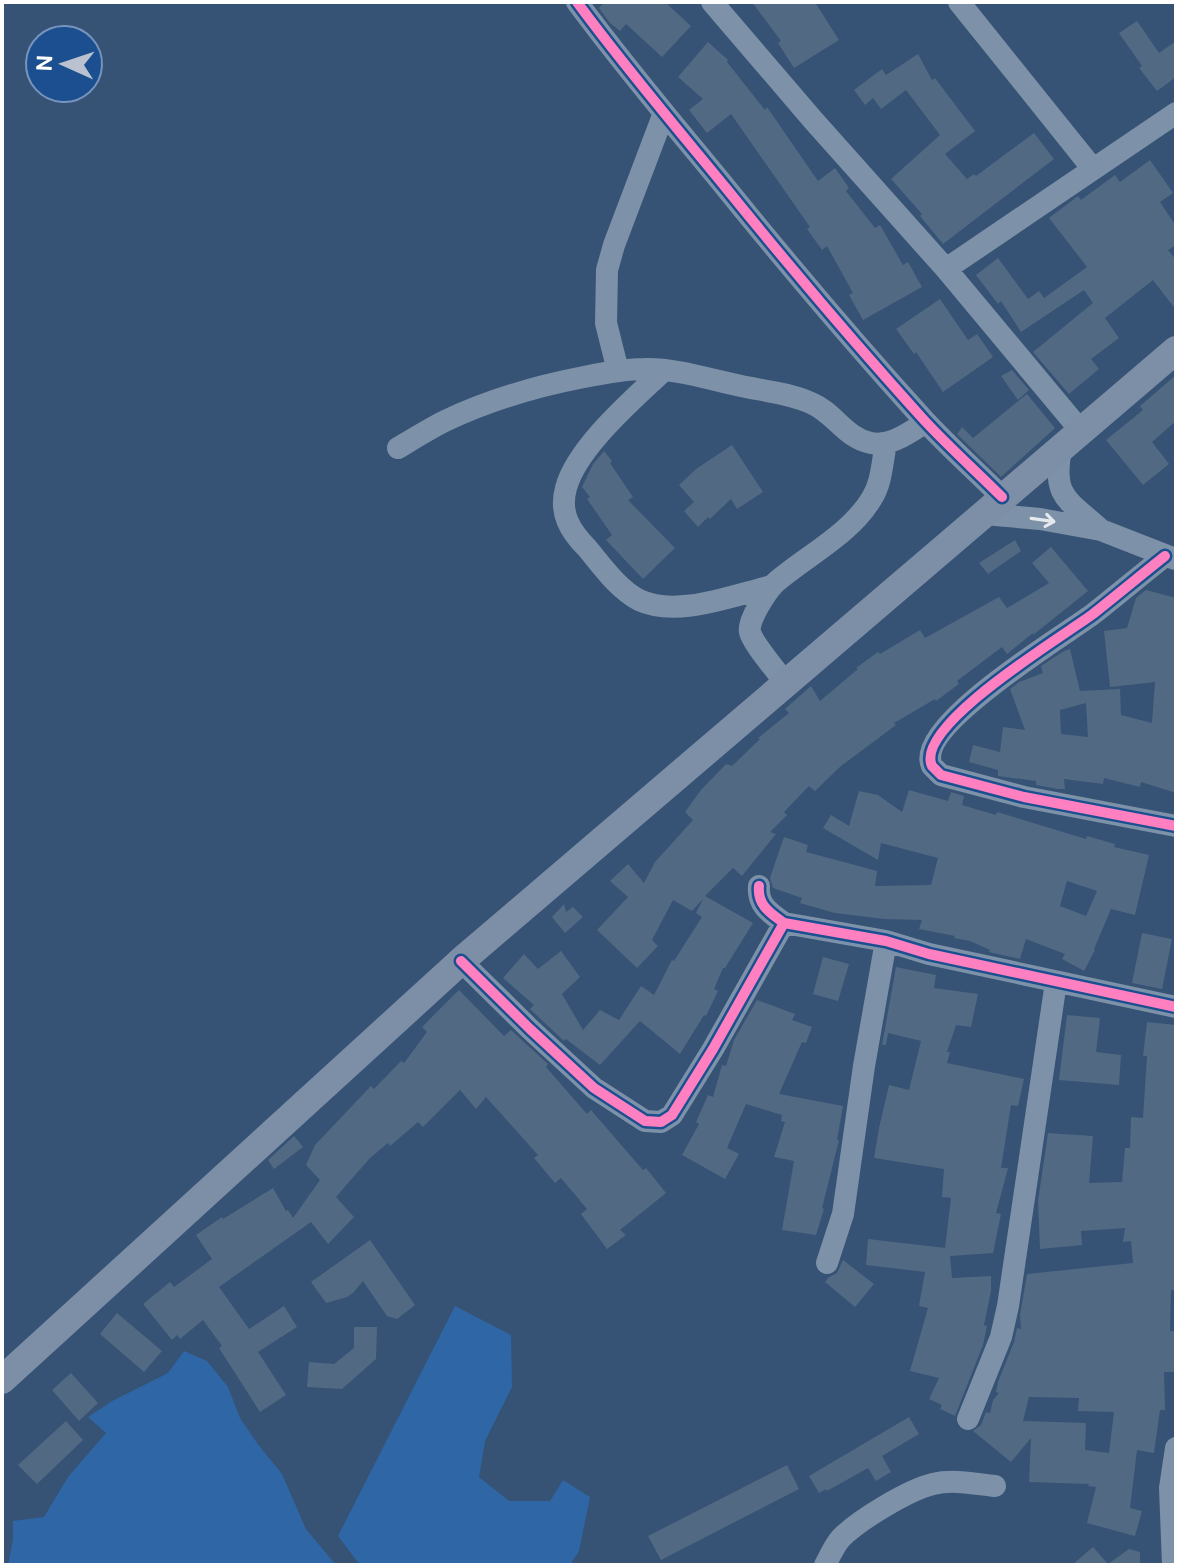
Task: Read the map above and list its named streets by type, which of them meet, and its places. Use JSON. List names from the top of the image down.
{
  "north": "left"
}
